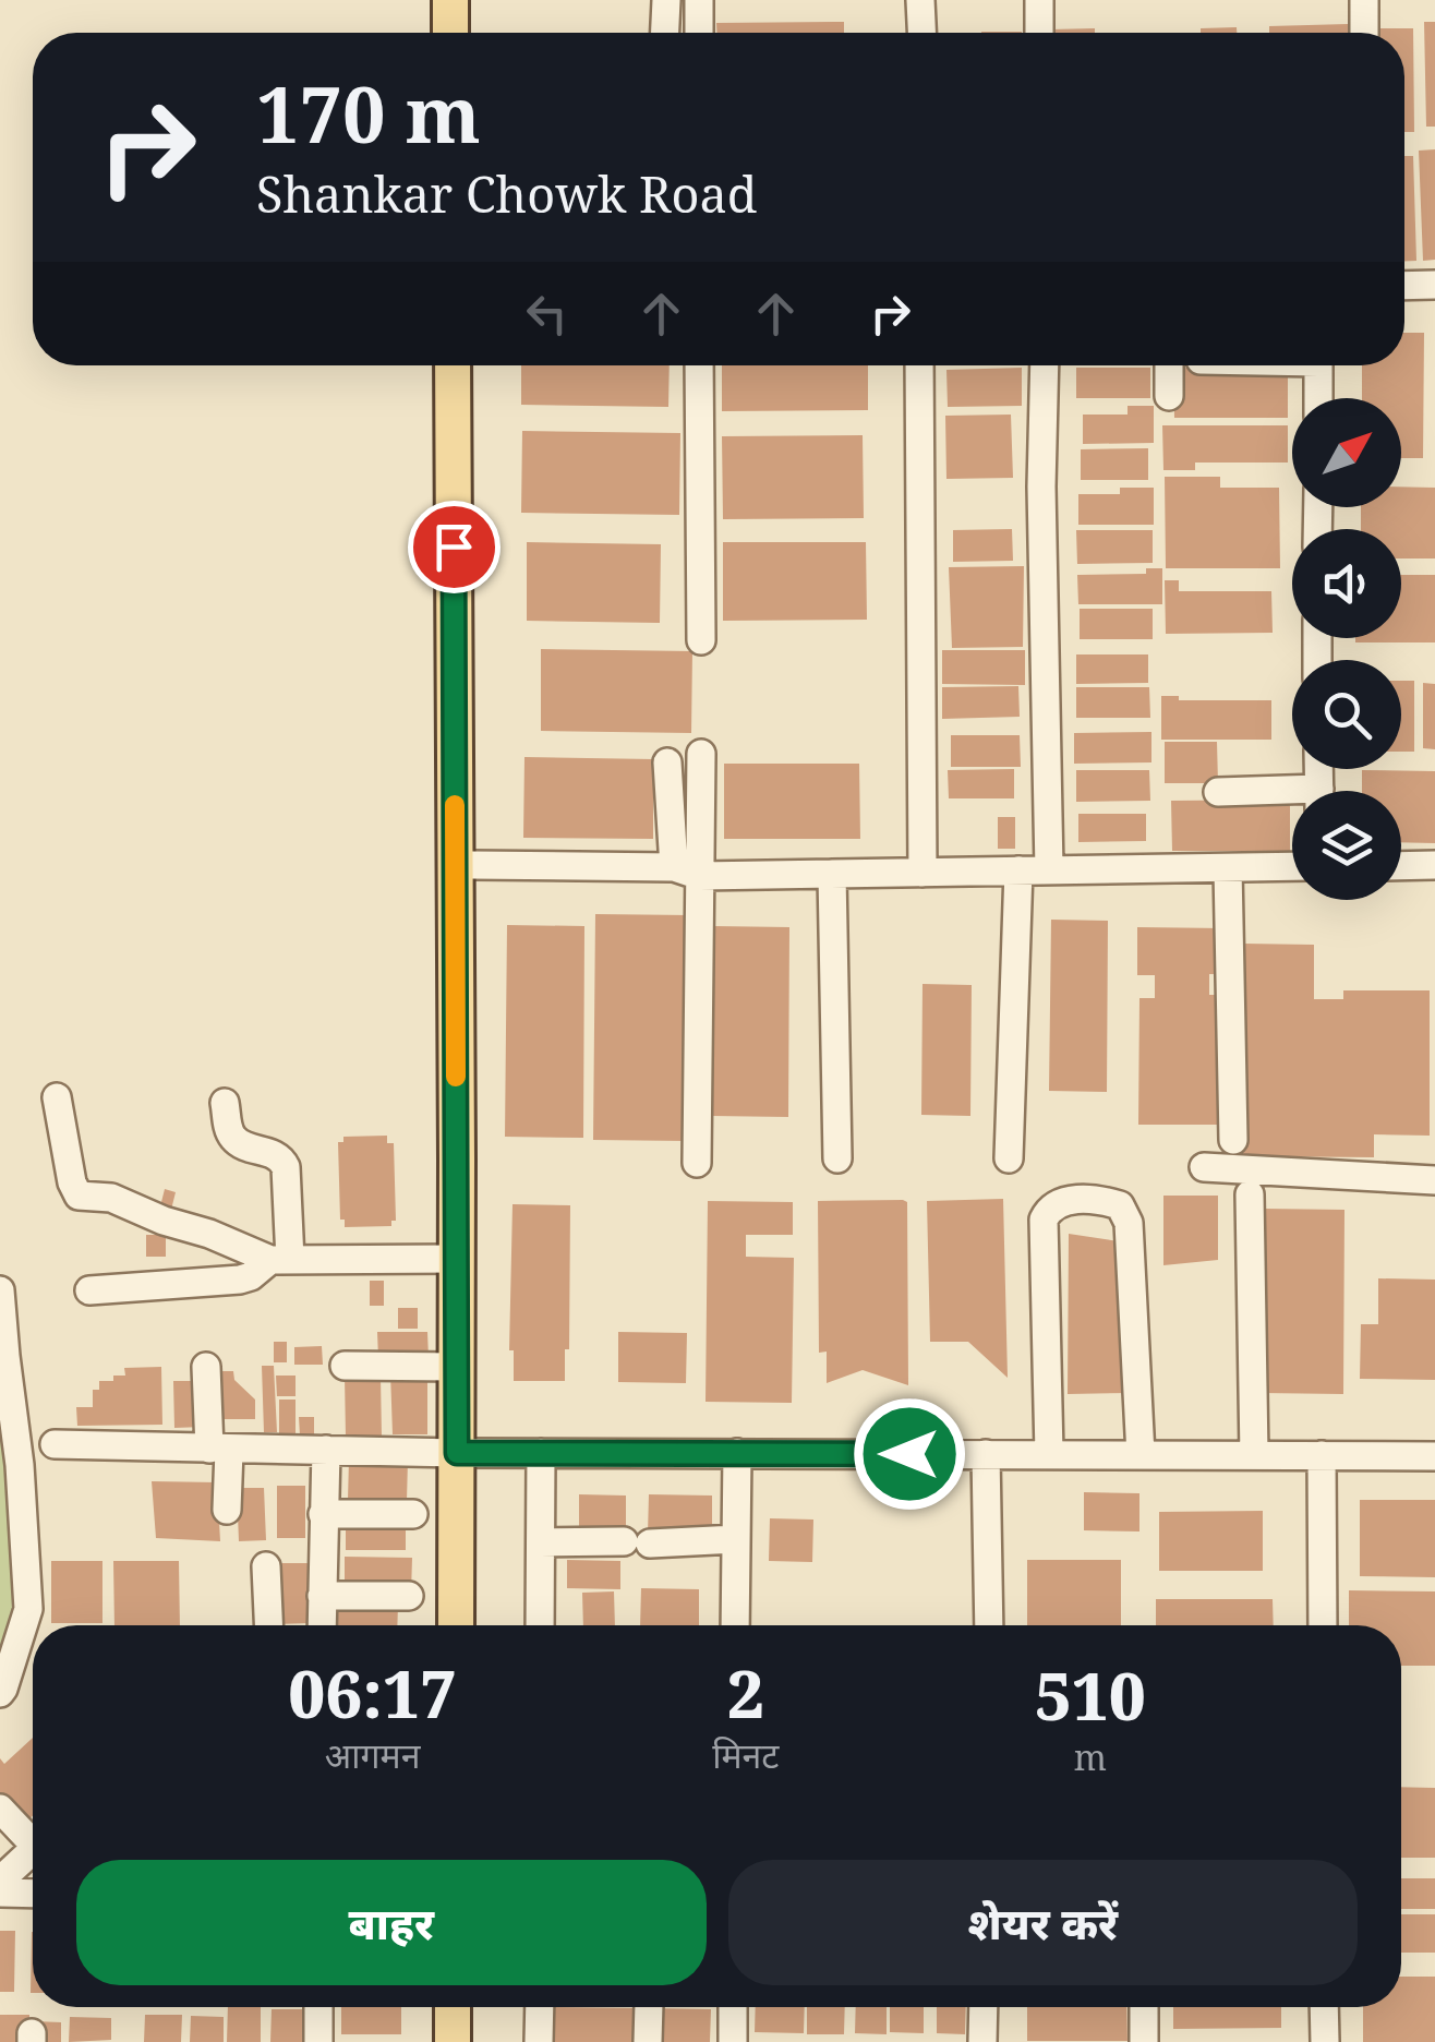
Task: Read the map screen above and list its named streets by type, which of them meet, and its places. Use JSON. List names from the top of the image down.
{
  "north": "top right",
  "page": {
    "turn": ["170 m", "Shankar Chowk Road"],
    "eta": [
      "06:17",
      "आगमन",
      "2",
      "मिनट",
      "510",
      "m"
    ],
    "buttons": ["बाहर", "शेयर करें"]
  }
}
